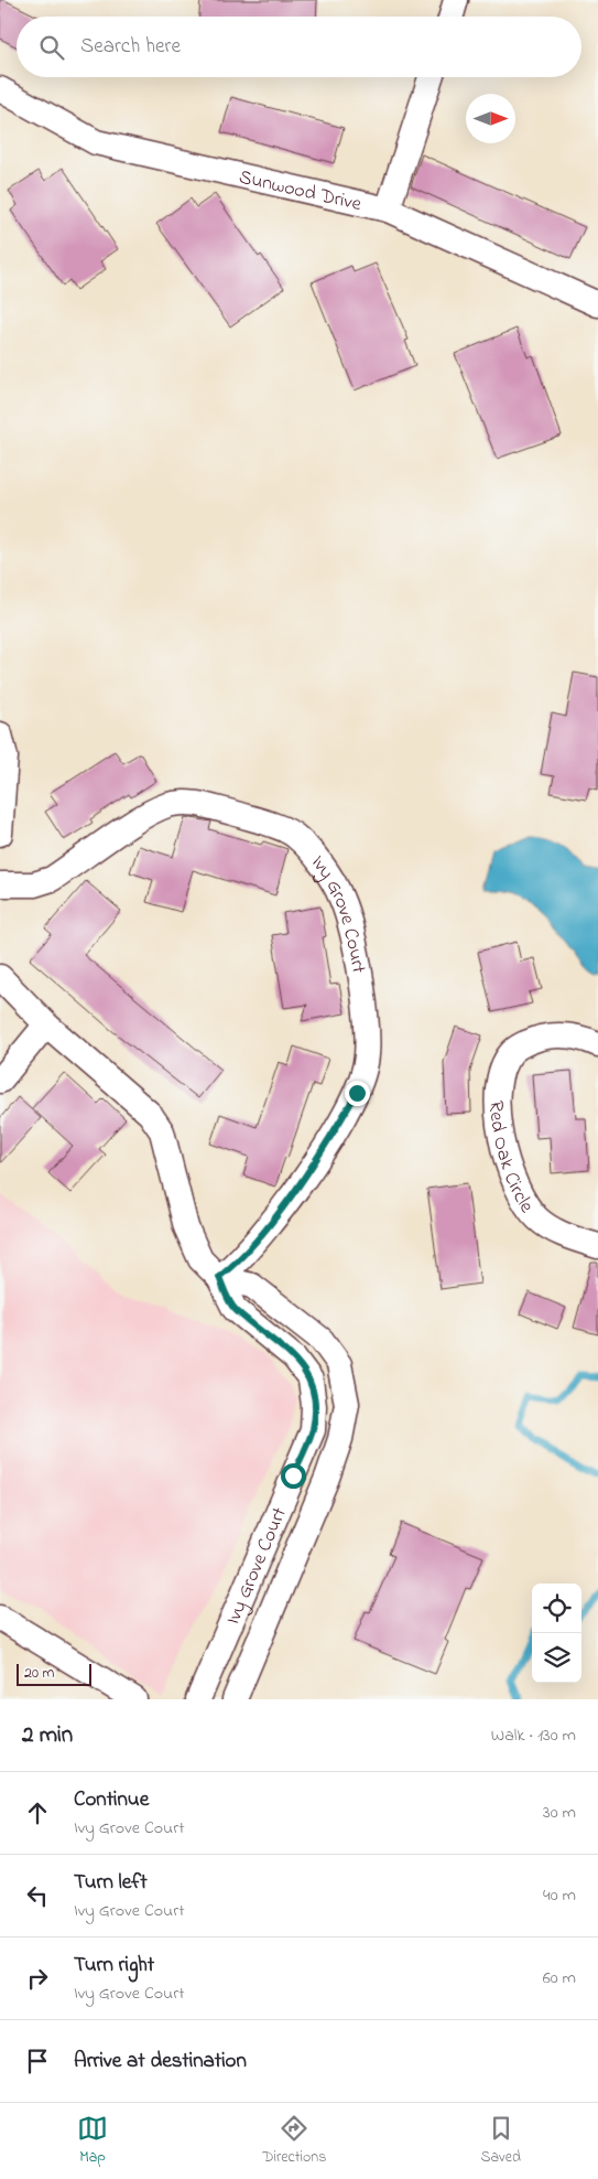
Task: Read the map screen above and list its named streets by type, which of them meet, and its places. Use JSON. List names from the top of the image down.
{
  "streets": {
    "street": ["Sunwood Drive", "Ivy Grove Court", "Red Oak Circle"]
  },
  "scale_bar": "20 m",
  "north": "right",
  "page": {
    "search": "Search here",
    "scale": "20 m",
    "heading": ["2 min", "Walk · 130 m"],
    "list": [
      ["Continue", "Ivy Grove Court", "30 m"],
      ["Turn left", "Ivy Grove Court", "40 m"],
      ["Turn right", "Ivy Grove Court", "60 m"],
      "Arrive at destination"
    ],
    "nav": ["Map", "Directions", "Saved"]
  }
}
